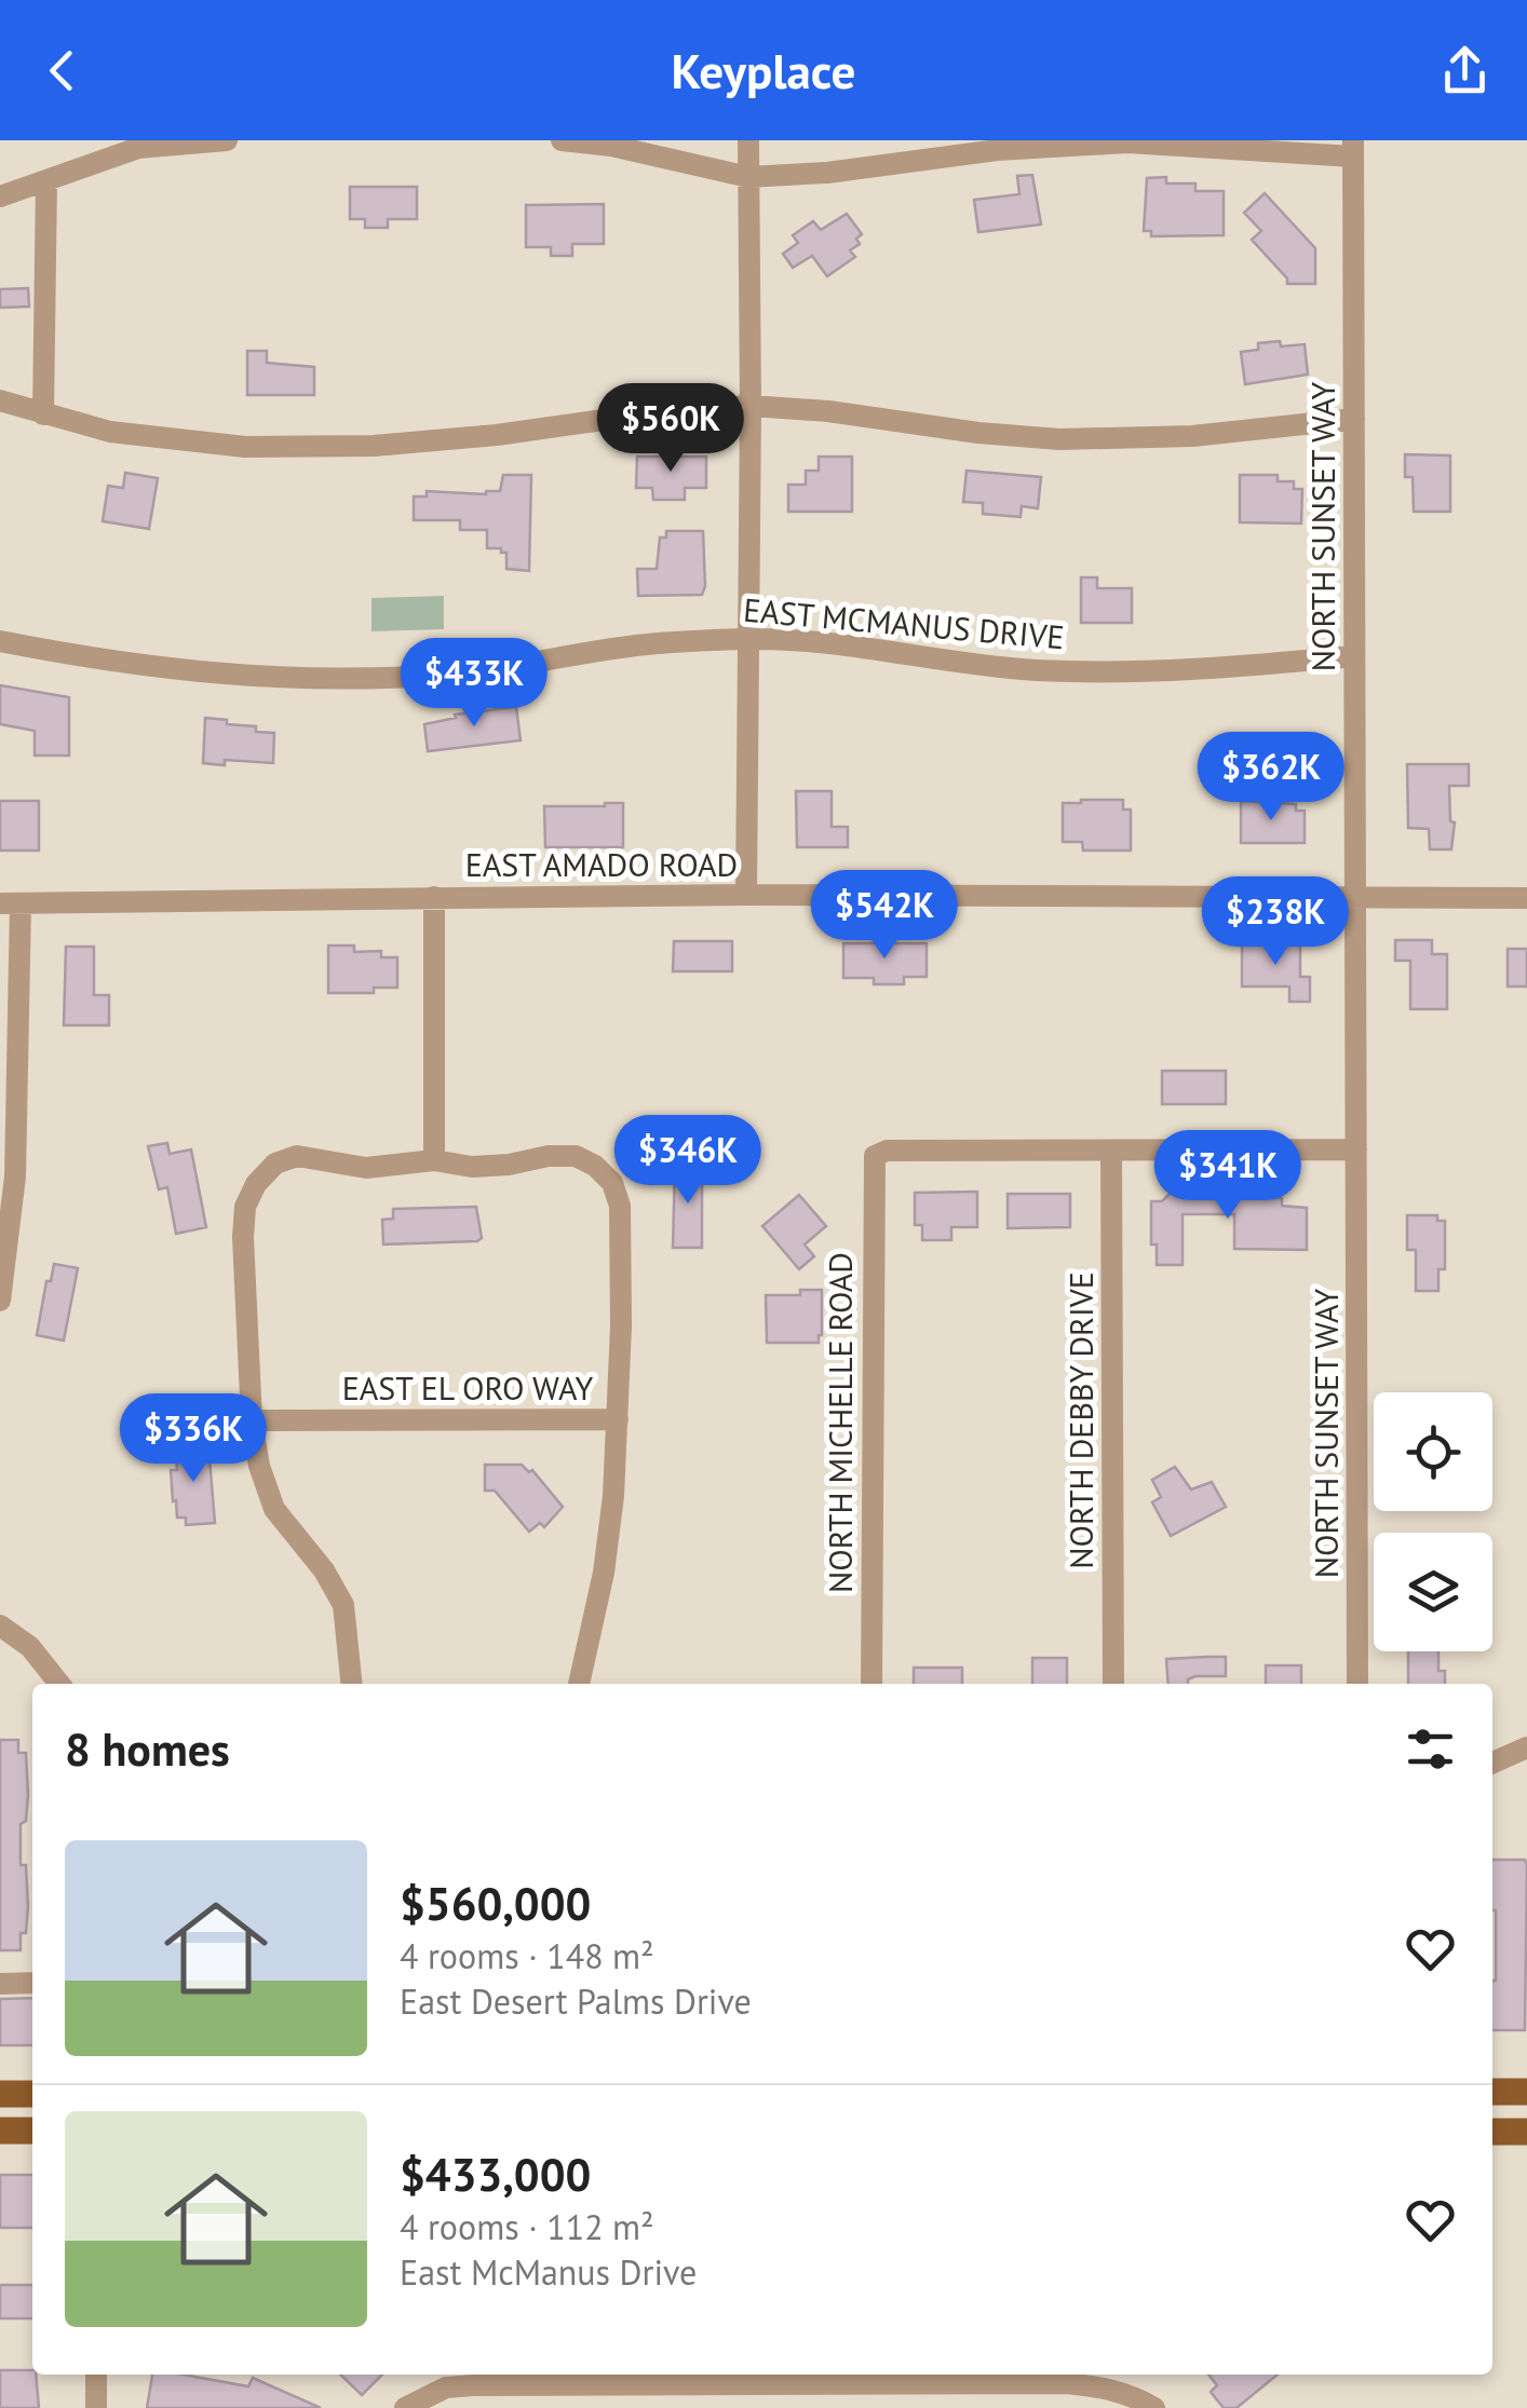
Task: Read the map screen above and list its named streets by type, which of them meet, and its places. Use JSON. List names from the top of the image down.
{
  "streets": {
    "street": [
      "NORTH SUNSET WAY",
      "EAST MCMANUS DRIVE",
      "EAST AMADO ROAD",
      "EAST EL ORO WAY",
      "NORTH DEBBY DRIVE",
      "NORTH MICHELLE ROAD"
    ]
  },
  "crossings": [
    ["NORTH SUNSET WAY", "EAST MCMANUS DRIVE"],
    ["NORTH SUNSET WAY", "EAST AMADO ROAD"],
    ["NORTH DEBBY DRIVE", "NORTH MICHELLE ROAD"]
  ],
  "page": {
    "header": "Keyplace",
    "price": [
      "$560K",
      "$433K",
      "$362K",
      "$542K",
      "$238K",
      "$346K",
      "$341K",
      "$336K"
    ],
    "heading": "8 homes",
    "list": [
      {
        "name": "$560,000",
        "note": "4 rooms · 148 m² · East Desert Palms Drive"
      },
      {
        "name": "$433,000",
        "note": "4 rooms · 112 m² · East McManus Drive"
      }
    ]
  }
}
